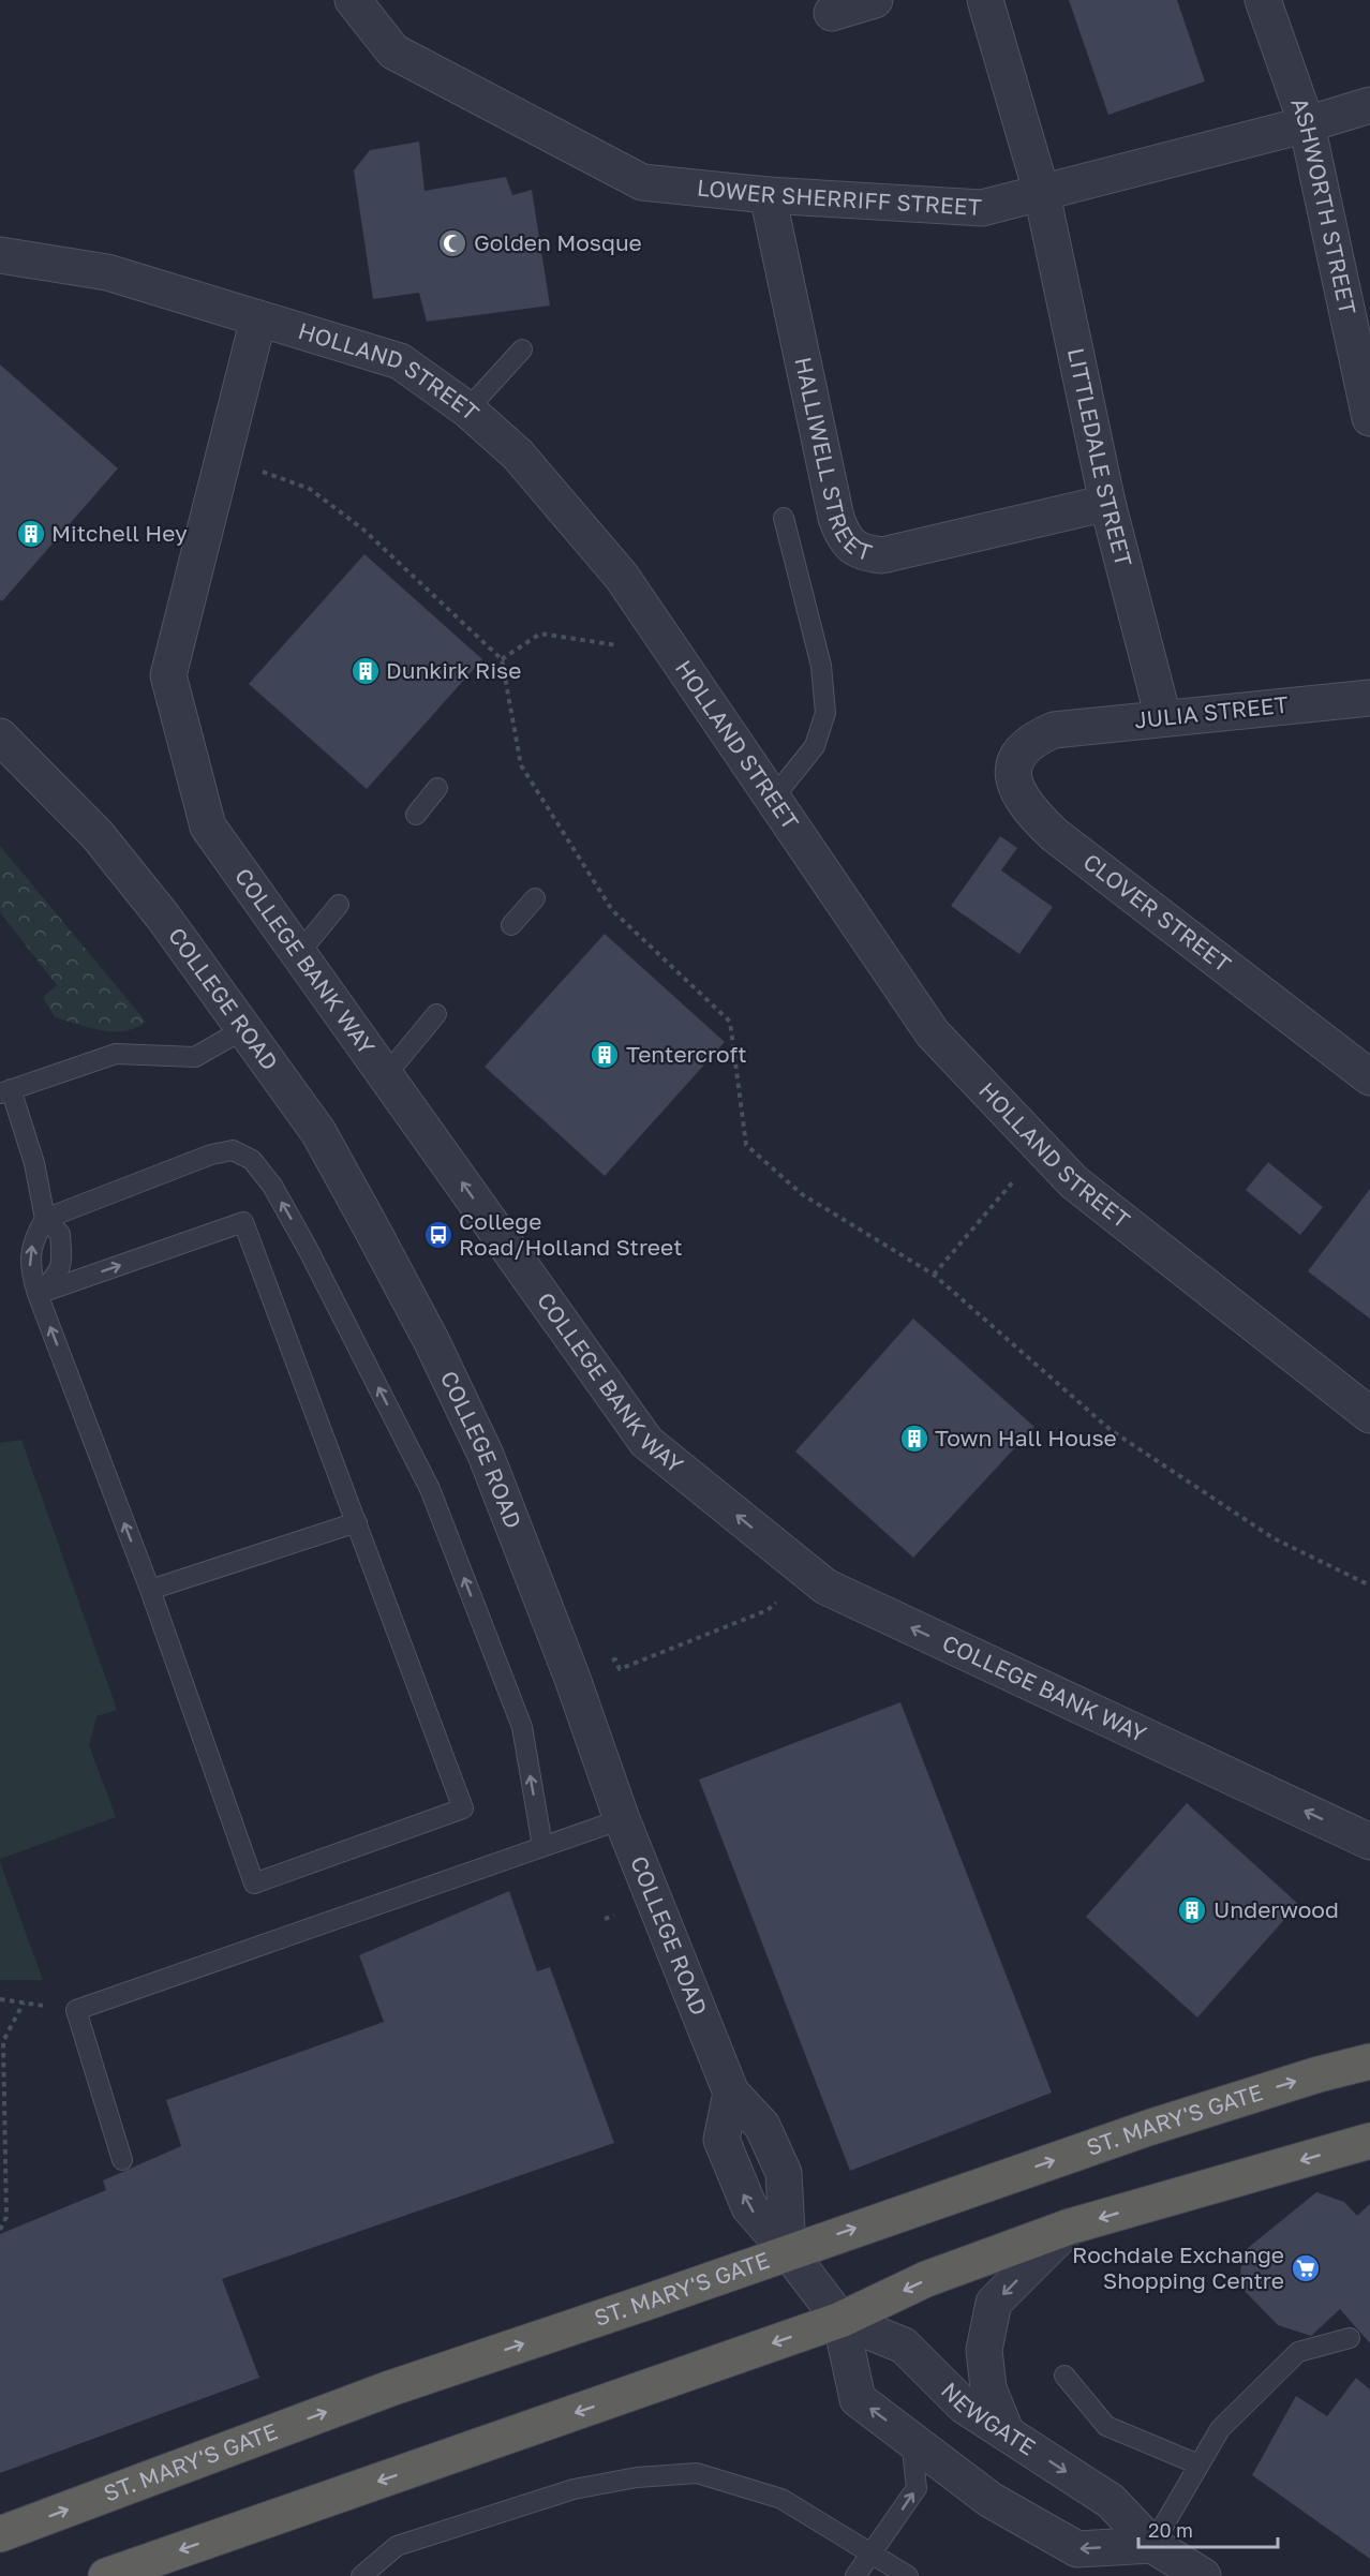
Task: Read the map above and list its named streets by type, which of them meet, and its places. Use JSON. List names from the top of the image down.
{
  "streets": {
    "highway": ["ST. MARY'S GATE"],
    "street": [
      "LOWER SHERRIFF STREET",
      "ASHWORTH STREET",
      "HOLLAND STREET",
      "HALLIWELL STREET",
      "LITTLEDALE STREET",
      "JULIA STREET",
      "CLOVER STREET",
      "COLLEGE BANK WAY",
      "COLLEGE ROAD",
      "NEWGATE"
    ]
  },
  "crossings": [
    ["LOWER SHERRIFF STREET", "ASHWORTH STREET"],
    ["LOWER SHERRIFF STREET", "HALLIWELL STREET"],
    ["LOWER SHERRIFF STREET", "LITTLEDALE STREET"],
    ["HOLLAND STREET", "COLLEGE BANK WAY"],
    ["HALLIWELL STREET", "LITTLEDALE STREET"],
    ["LITTLEDALE STREET", "JULIA STREET"],
    ["JULIA STREET", "CLOVER STREET"],
    ["COLLEGE ROAD", "ST. MARY'S GATE"]
  ],
  "one_way": ["COLLEGE BANK WAY"],
  "places": {
    "mosque": ["Golden Mosque"],
    "building": [
      "Mitchell Hey",
      "Dunkirk Rise",
      "Tentercroft",
      "Town Hall House",
      "Underwood"
    ],
    "bus stop": ["College Road/Holland Street"],
    "supermarket": ["Rochdale Exchange Shopping Centre"]
  },
  "scale_bar": "20 m"
}
